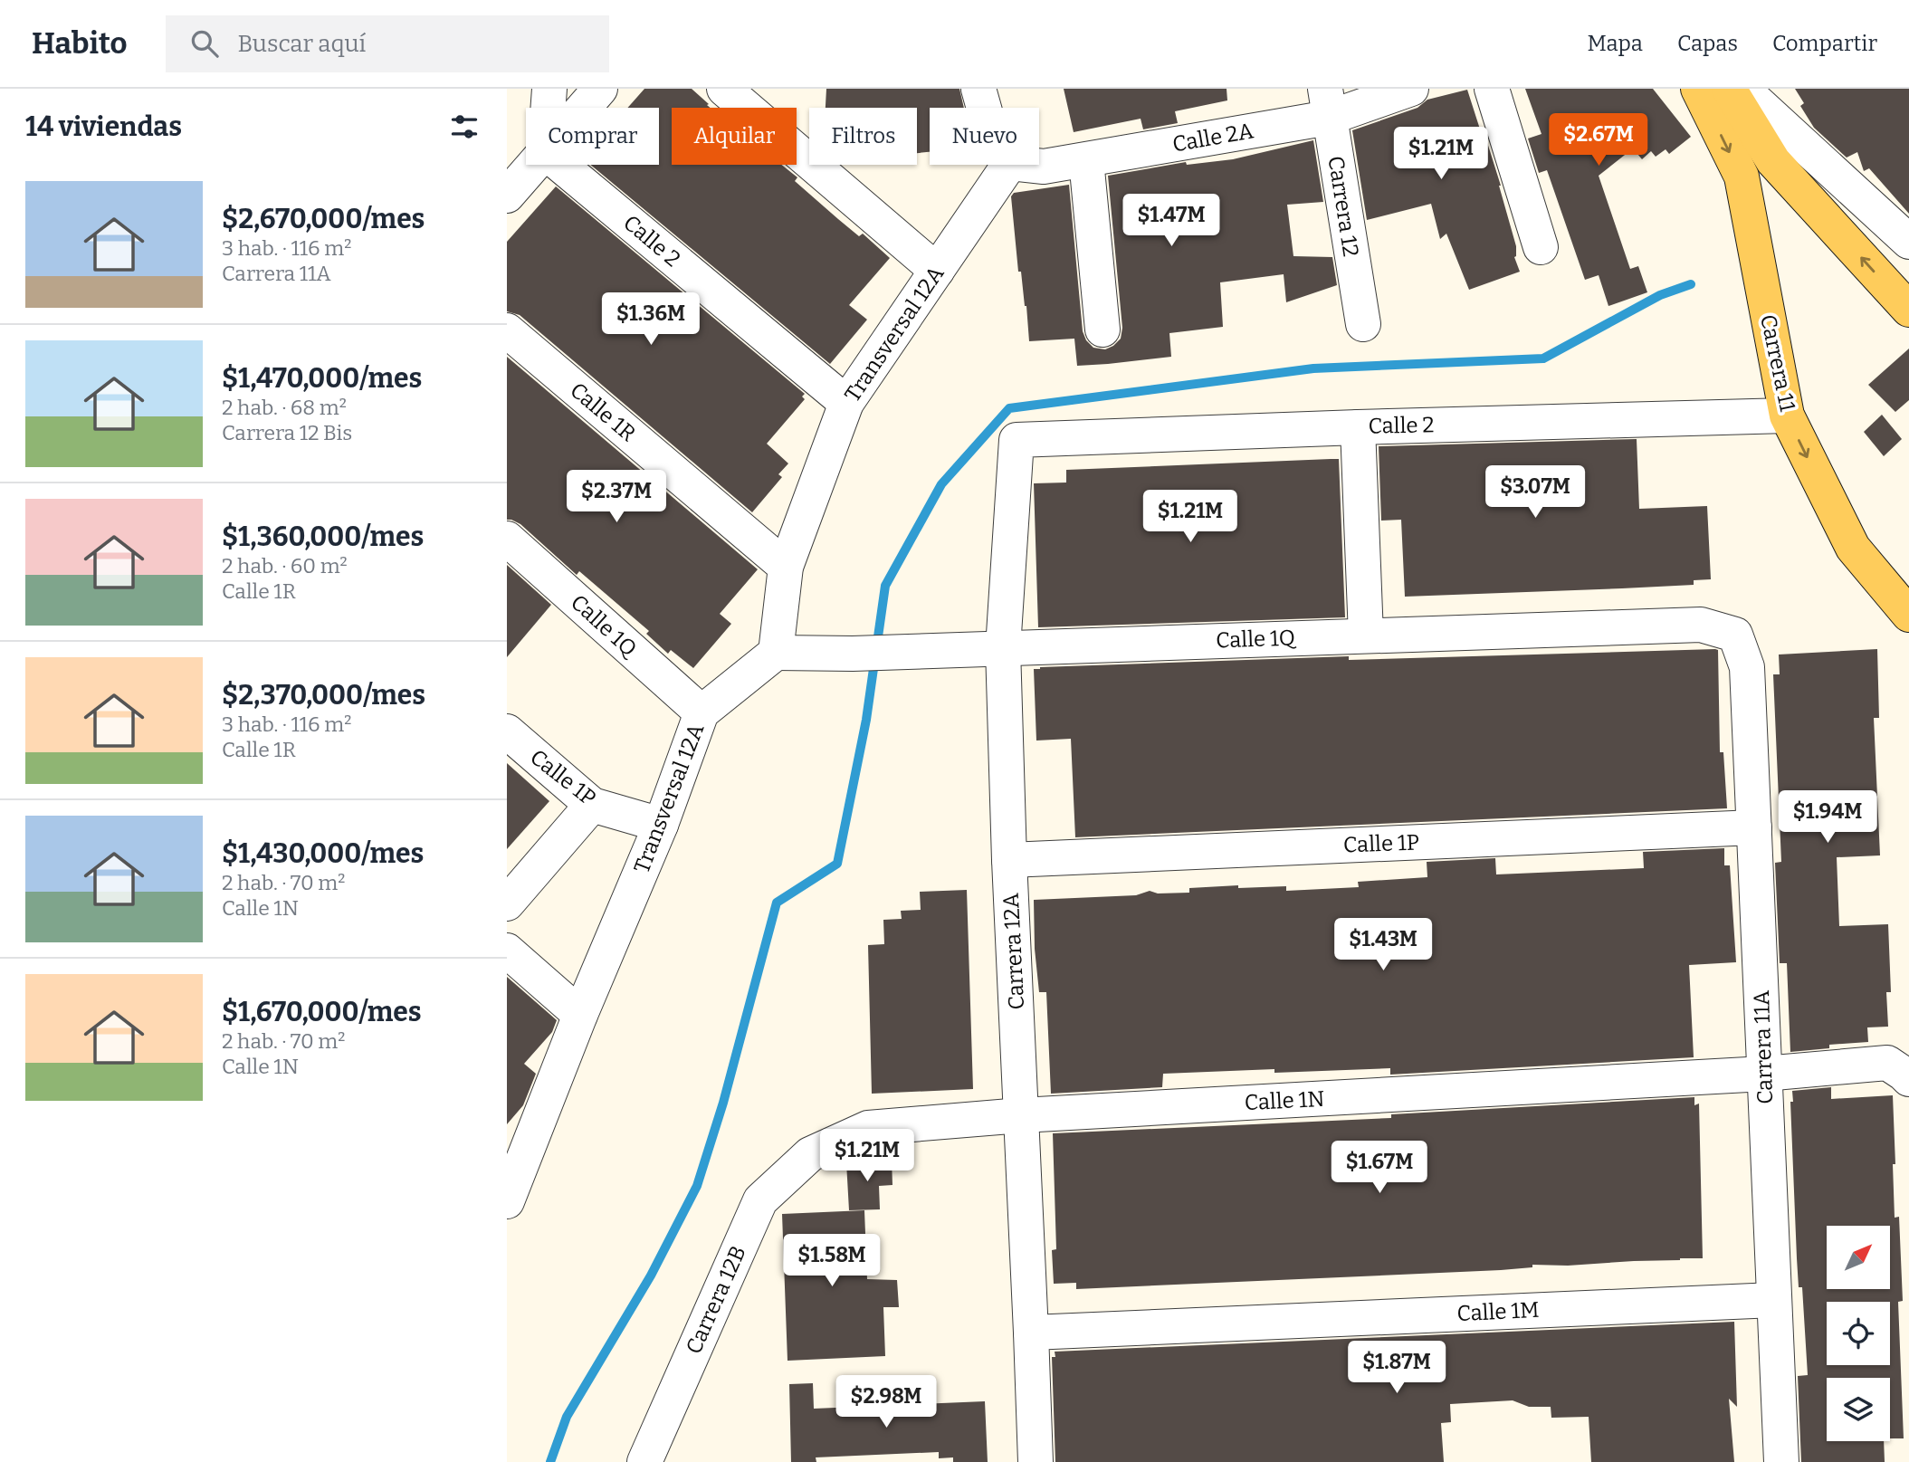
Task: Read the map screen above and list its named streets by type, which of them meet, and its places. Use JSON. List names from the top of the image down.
{
  "streets": {
    "main road": ["Carrera 11"],
    "street": [
      "Calle 2A",
      "Carrera 12",
      "Calle 2",
      "Transversal 12A",
      "Calle 1R",
      "Calle 1Q",
      "Calle 1P",
      "Carrera 12A",
      "Carrera 11A",
      "Calle 1N",
      "Carrera 12B",
      "Calle 1M"
    ]
  },
  "crossings": [
    ["Calle 2A", "Carrera 12"],
    ["Calle 2", "Transversal 12A"],
    ["Calle 2", "Carrera 11"],
    ["Calle 2", "Carrera 12A"],
    ["Transversal 12A", "Calle 1R"],
    ["Transversal 12A", "Calle 1Q"],
    ["Transversal 12A", "Calle 1P"],
    ["Calle 1Q", "Carrera 12A"],
    ["Calle 1Q", "Carrera 11A"],
    ["Calle 1P", "Carrera 12A"],
    ["Calle 1P", "Carrera 11A"],
    ["Carrera 12A", "Calle 1N"],
    ["Carrera 12A", "Calle 1M"],
    ["Carrera 11A", "Calle 1N"],
    ["Carrera 11A", "Calle 1M"],
    ["Calle 1N", "Carrera 12B"]
  ],
  "one_way": ["Carrera 11"],
  "north": "top right",
  "page": {
    "header": "Habito",
    "search": "Buscar aquí",
    "nav": ["Mapa", "Capas", "Compartir"],
    "heading": "14 viviendas",
    "chip": [
      "Comprar",
      "Alquilar",
      "Filtros",
      "Nuevo"
    ],
    "price": [
      "$2.67M",
      "$1.21M",
      "$1.47M",
      "$1.36M",
      "$3.07M",
      "$2.37M",
      "$1.21M",
      "$1.94M",
      "$1.43M",
      "$1.21M",
      "$1.67M",
      "$1.58M",
      "$1.87M",
      "$2.98M"
    ],
    "list": [
      {
        "name": "$2,670,000/mes",
        "note": "3 hab. · 116 m² · Carrera 11A"
      },
      {
        "name": "$1,470,000/mes",
        "note": "2 hab. · 68 m² · Carrera 12 Bis"
      },
      {
        "name": "$1,360,000/mes",
        "note": "2 hab. · 60 m² · Calle 1R"
      },
      {
        "name": "$2,370,000/mes",
        "note": "3 hab. · 116 m² · Calle 1R"
      },
      {
        "name": "$1,430,000/mes",
        "note": "2 hab. · 70 m² · Calle 1N"
      },
      {
        "name": "$1,670,000/mes",
        "note": "2 hab. · 70 m² · Calle 1N"
      }
    ]
  }
}
